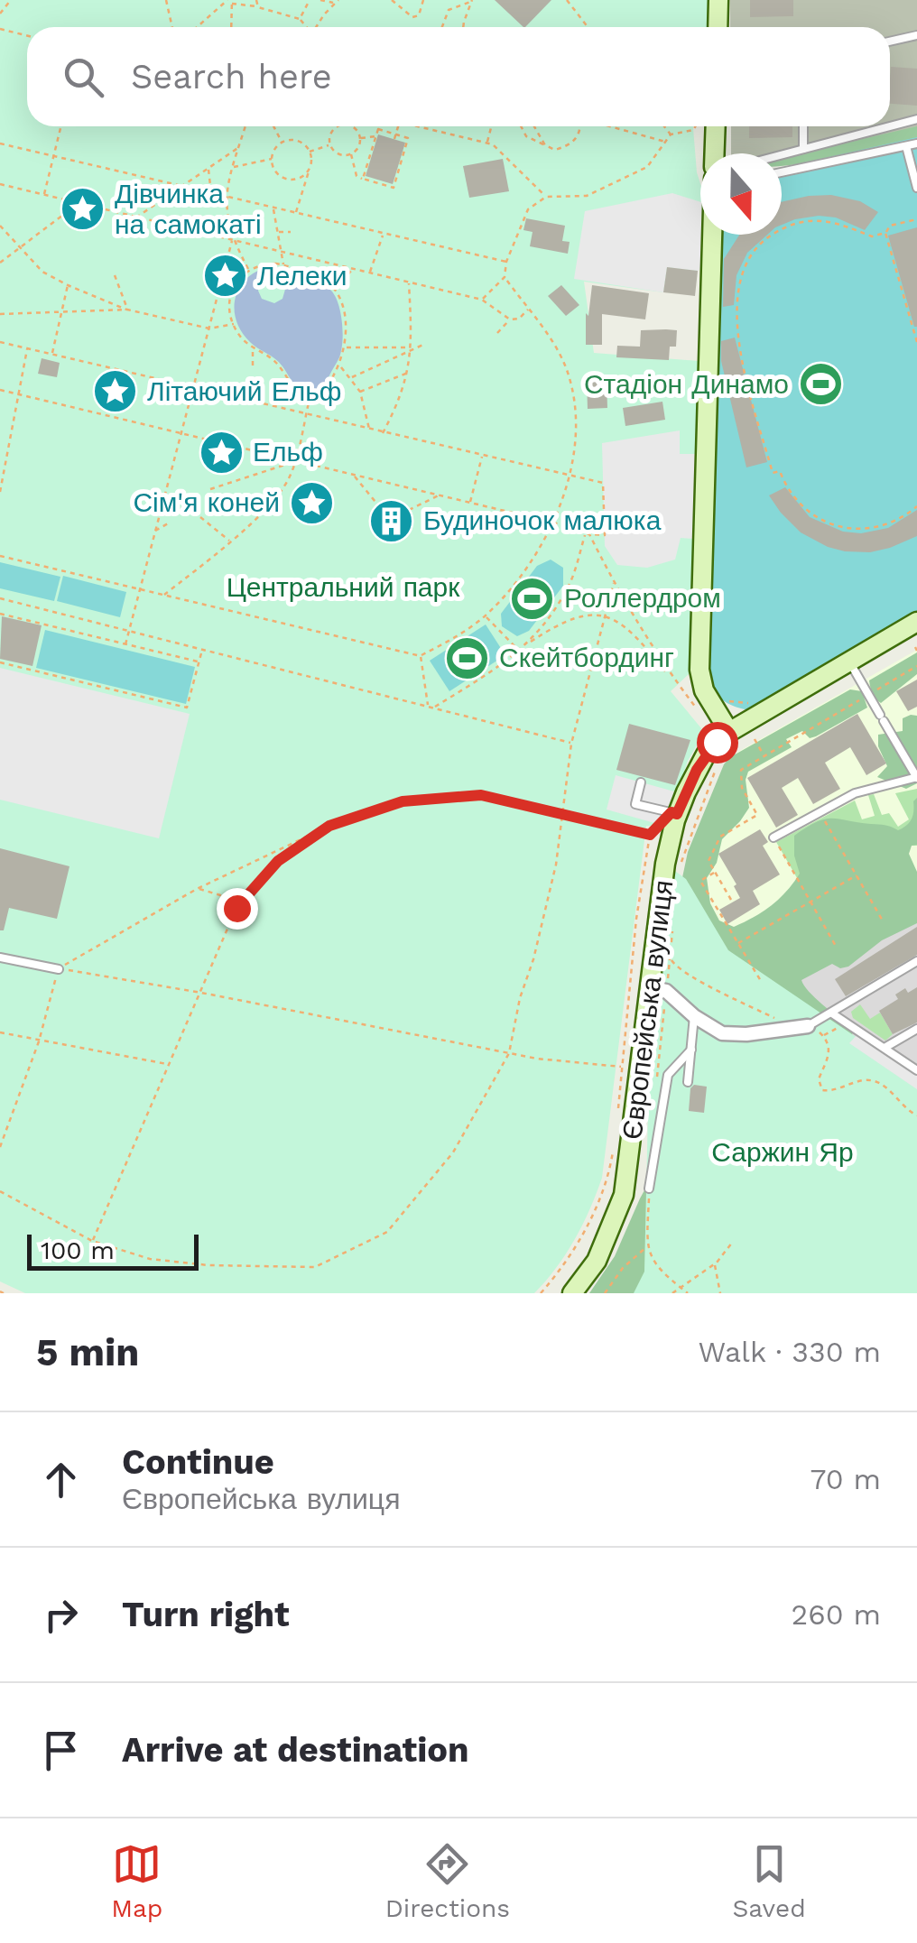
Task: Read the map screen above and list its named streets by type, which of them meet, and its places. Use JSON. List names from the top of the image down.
{
  "streets": {
    "main road": ["Європейська вулиця"]
  },
  "parks": ["Центральний парк", "Саржин Яр"],
  "places": {
    "place": [
      "Дівчинка на самокаті",
      "Лелеки",
      "Літаючий Ельф",
      "Ельф",
      "Сім'я коней"
    ],
    "sports": ["Стадіон Динамо", "Роллердром", "Скейтбординг"],
    "building": ["Будиночок малюка"]
  },
  "scale_bar": "100 m",
  "north": "bottom",
  "page": {
    "search": "Search here",
    "scale": "100 m",
    "heading": ["5 min", "Walk · 330 m"],
    "list": [
      ["Continue", "Європейська вулиця", "70 m"],
      ["Turn right", "260 m"],
      "Arrive at destination"
    ],
    "nav": ["Map", "Directions", "Saved"]
  }
}
